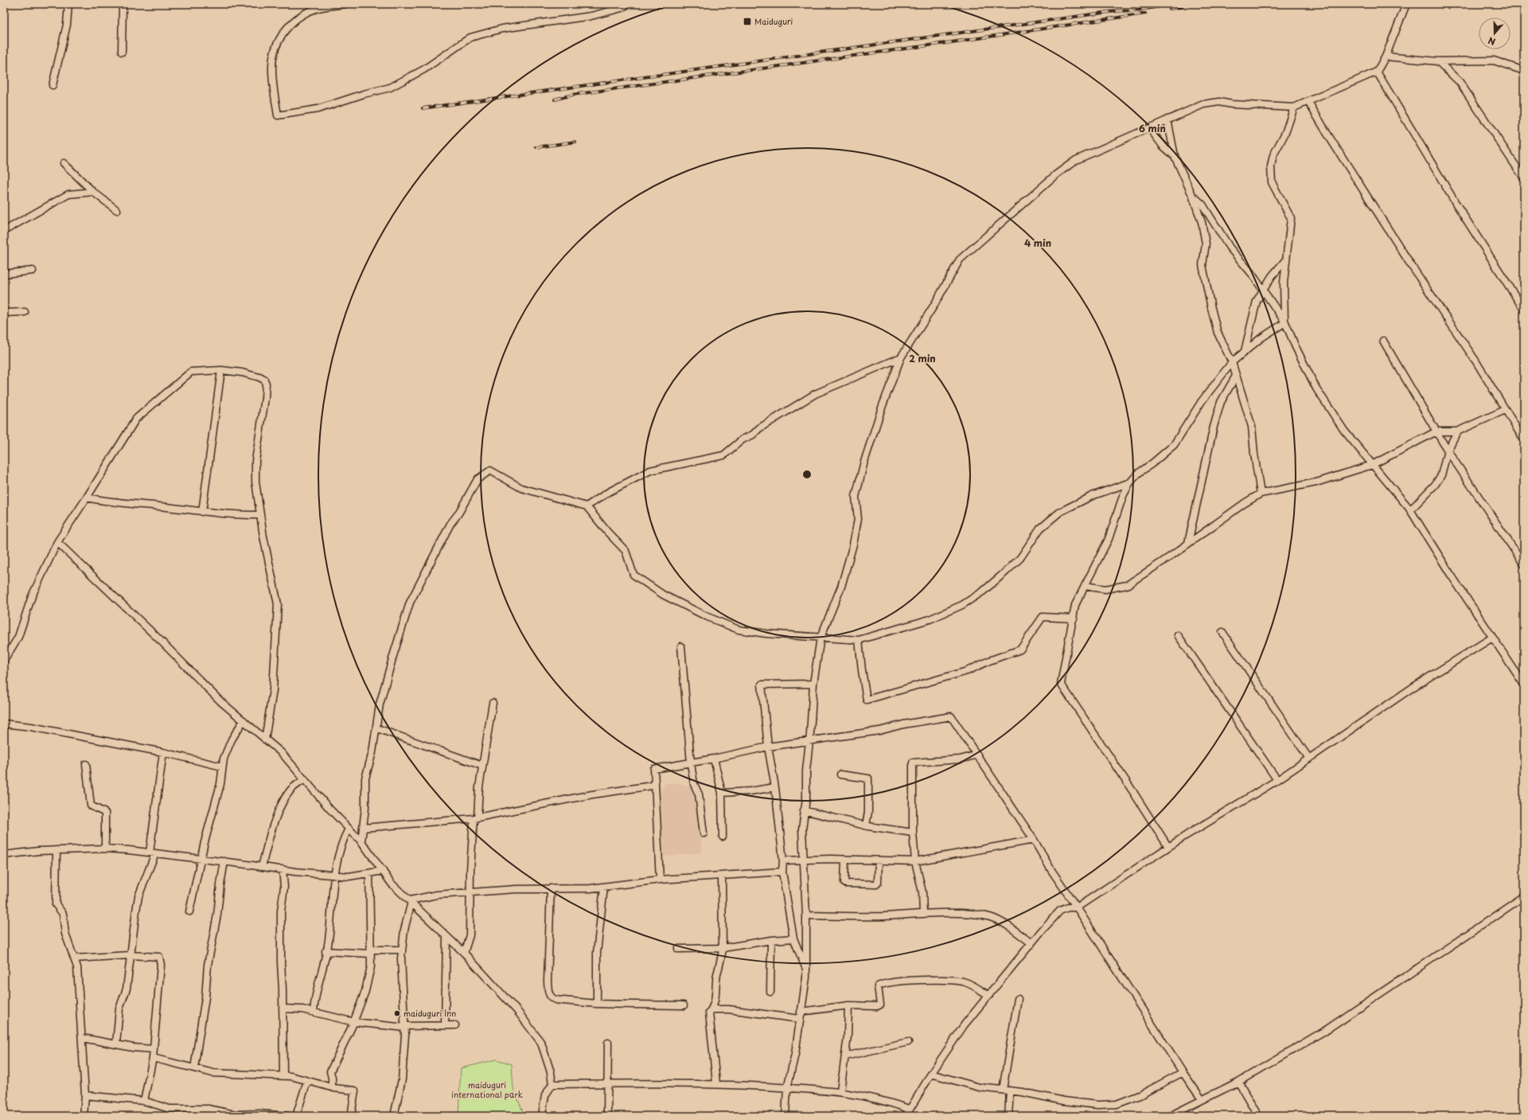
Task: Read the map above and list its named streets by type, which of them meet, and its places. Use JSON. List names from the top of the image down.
{
  "parks": ["maiduguri international park"],
  "places": {
    "transit": ["Maiduguri"],
    "other": ["maiduguri Inn"]
  },
  "north": "bottom",
  "rings": ["6 min", "4 min", "2 min"]
}
